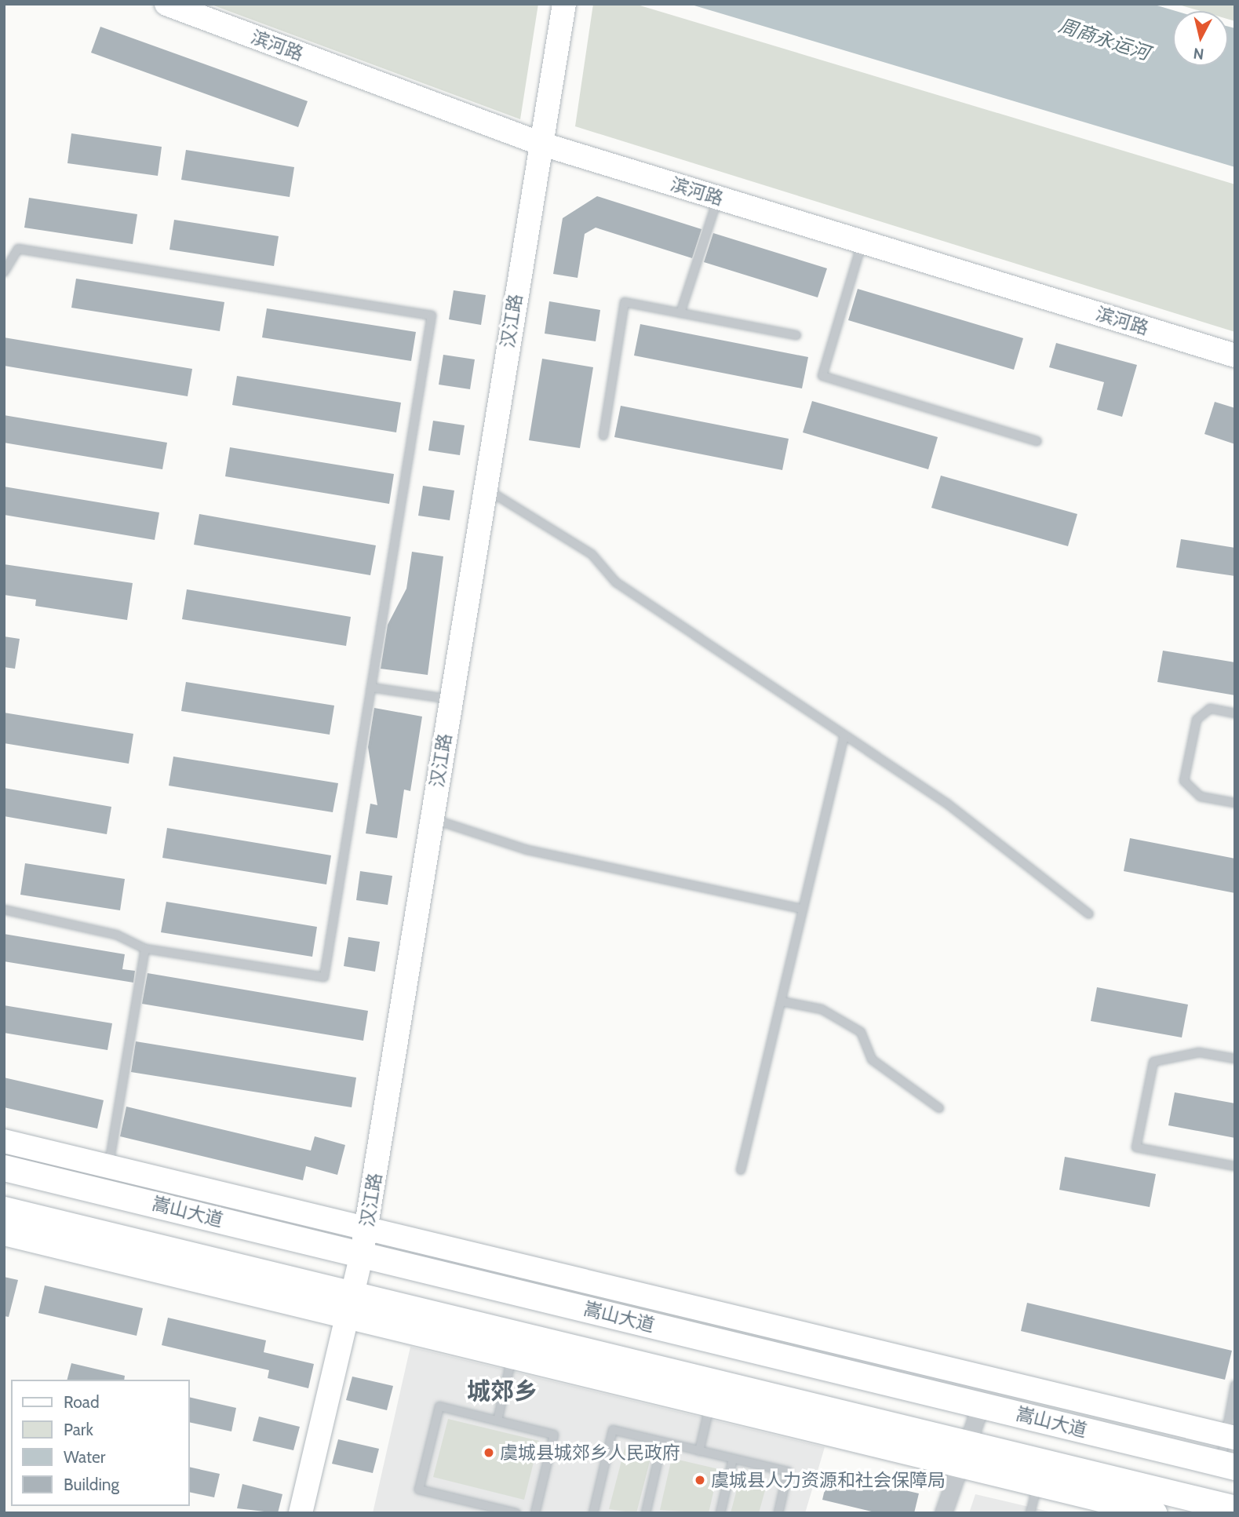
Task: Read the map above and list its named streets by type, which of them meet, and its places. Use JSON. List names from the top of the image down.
{
  "streets": {
    "main road": ["嵩山大道"],
    "street": ["滨河路", "汉江路"]
  },
  "crossings": [
    ["滨河路", "汉江路"],
    ["汉江路", "嵩山大道"]
  ],
  "districts": ["城郊乡"],
  "water": ["周商永运河"],
  "places": ["虞城县城郊乡人民政府", "虞城县人力资源和社会保障局"],
  "legend": [
    "Road",
    "Park",
    "Water",
    "Building"
  ],
  "north": "bottom"
}
